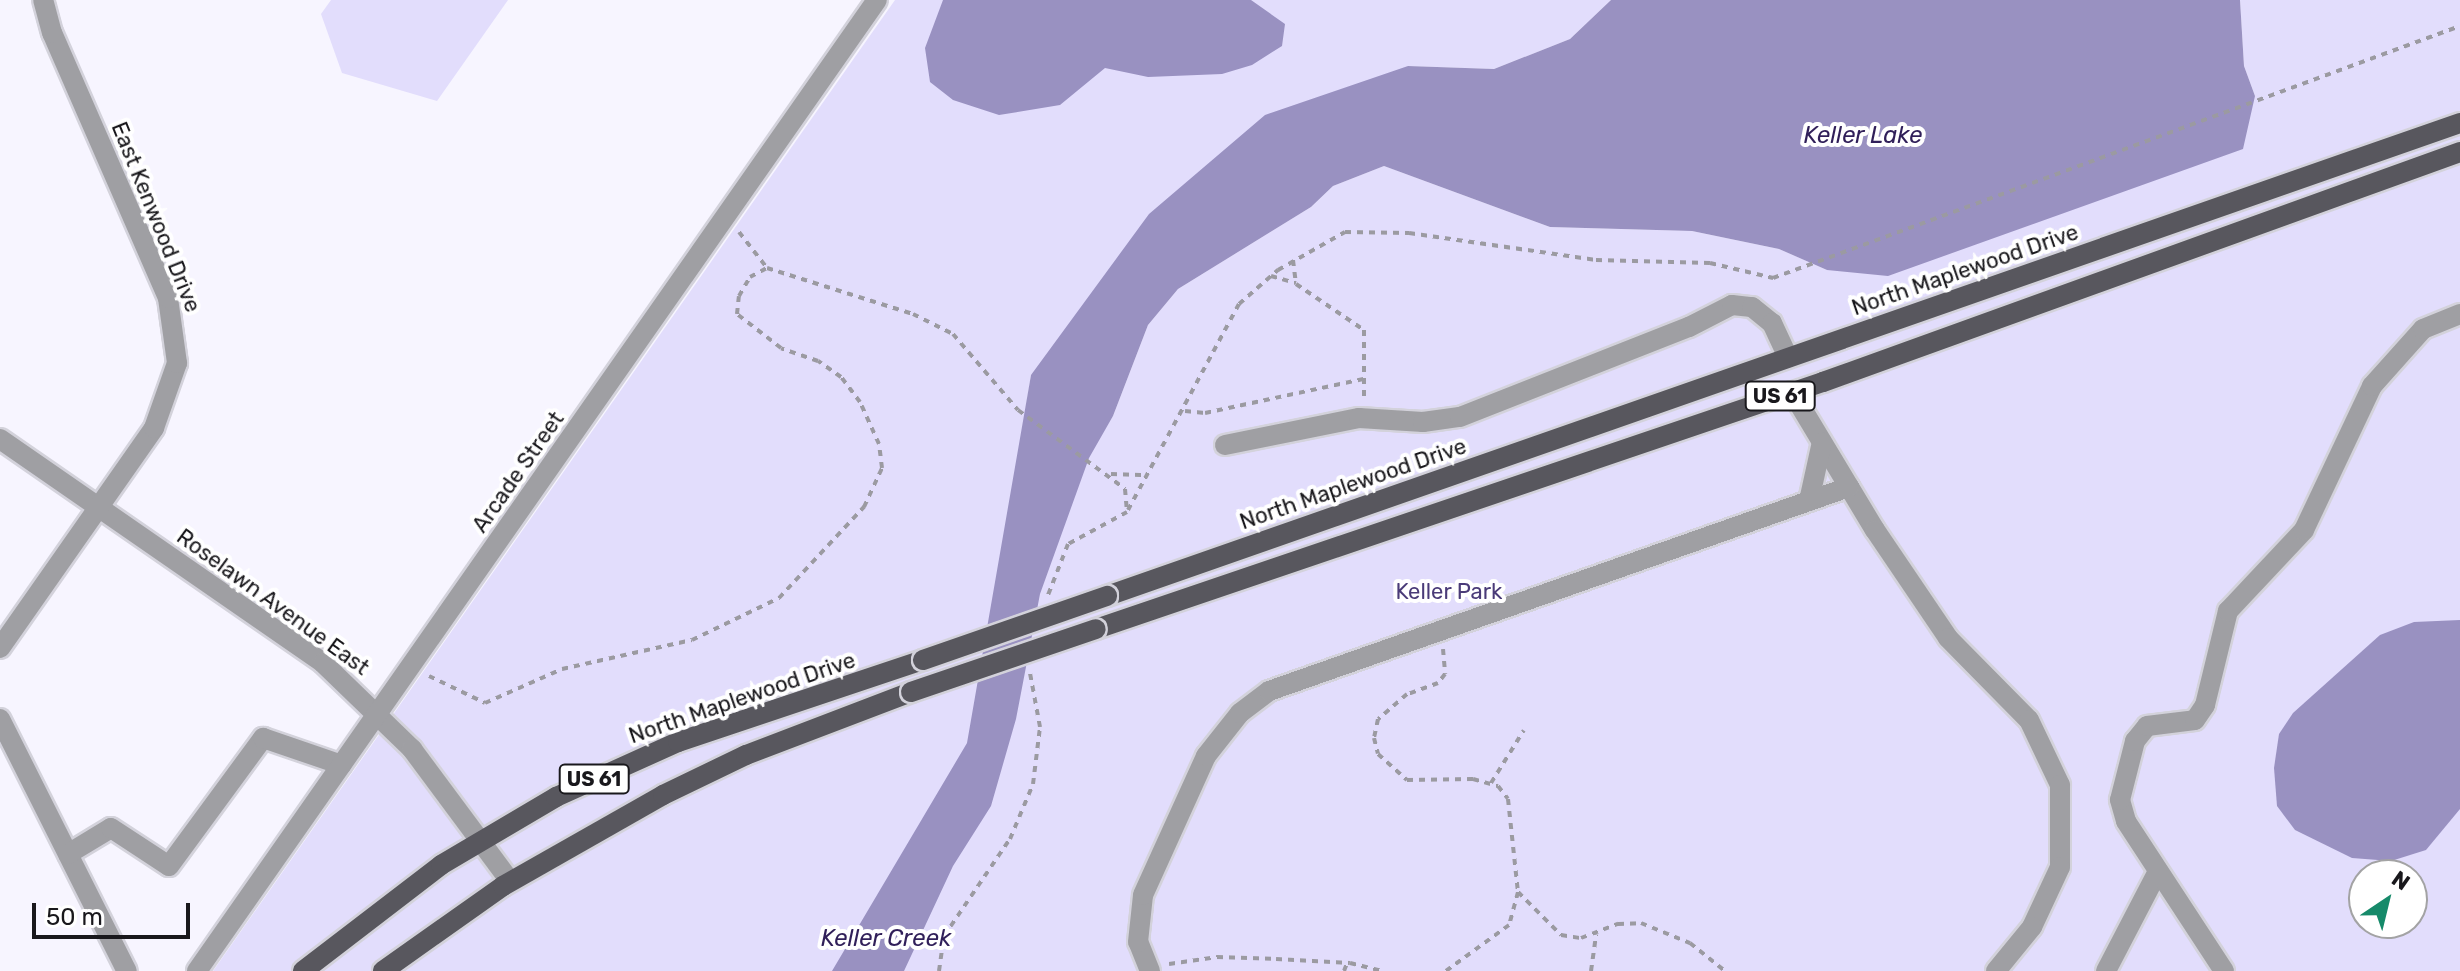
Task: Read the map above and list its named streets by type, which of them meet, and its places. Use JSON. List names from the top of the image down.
{
  "streets": {
    "main road": ["North Maplewood Drive", "US 61"],
    "street": ["East Kenwood Drive", "Arcade Street", "Roselawn Avenue East"]
  },
  "crossings": [
    ["East Kenwood Drive", "Roselawn Avenue East"],
    ["North Maplewood Drive", "Roselawn Avenue East"],
    ["US 61", "Roselawn Avenue East"],
    ["Arcade Street", "Roselawn Avenue East"]
  ],
  "water": ["Keller Lake", "Keller Creek"],
  "parks": ["Keller Park"],
  "scale_bar": "50 m",
  "north": "top right"
}
